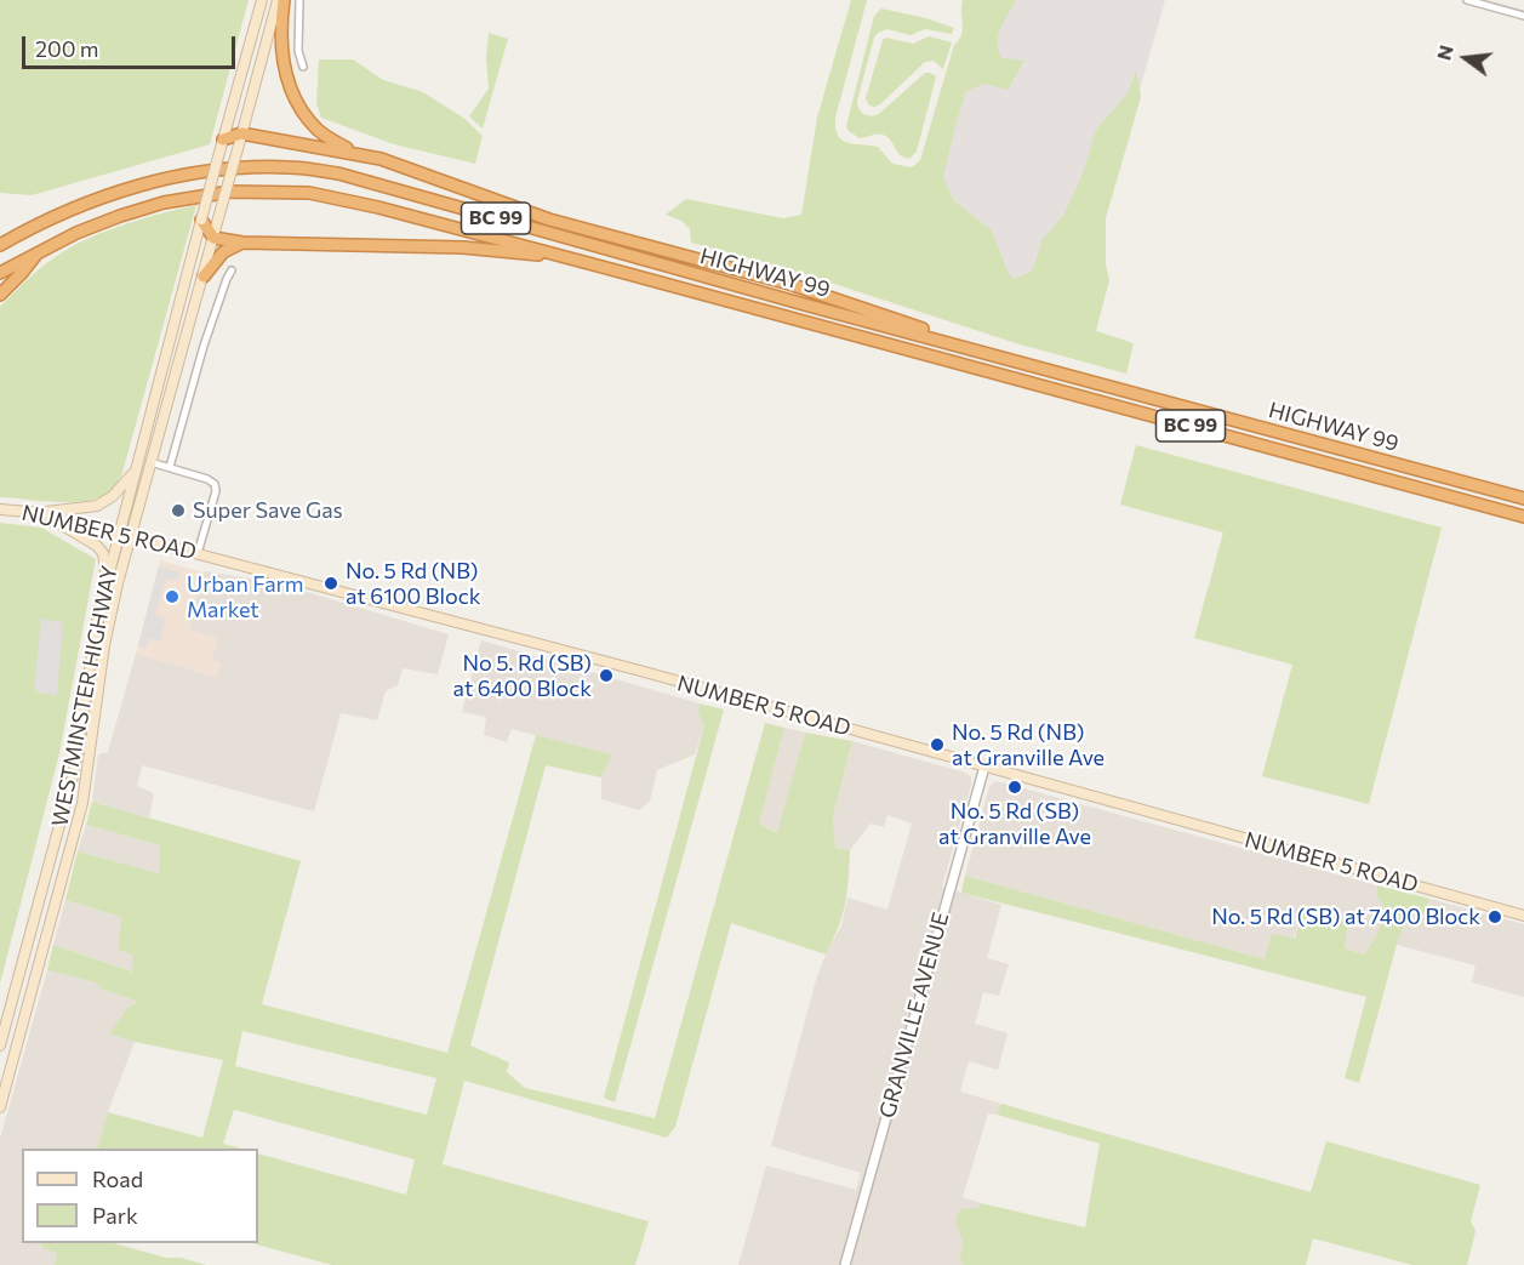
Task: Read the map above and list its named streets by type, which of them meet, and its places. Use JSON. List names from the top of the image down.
{
  "streets": {
    "highway": ["BC 99", "HIGHWAY 99"],
    "main road": ["NUMBER 5 ROAD", "WESTMINSTER HIGHWAY"],
    "street": ["GRANVILLE AVENUE"]
  },
  "crossings": [
    ["NUMBER 5 ROAD", "WESTMINSTER HIGHWAY"],
    ["NUMBER 5 ROAD", "GRANVILLE AVENUE"]
  ],
  "places": [
    "Super Save Gas",
    "No. 5 Rd (NB) at 6100 Block",
    "Urban Farm Market",
    "No 5. Rd (SB) at 6400 Block",
    "No. 5 Rd (NB) at Granville Ave",
    "No. 5 Rd (SB) at Granville Ave",
    "No. 5 Rd (SB) at 7400 Block"
  ],
  "legend": ["Road", "Park"],
  "scale_bar": "200 m",
  "north": "left"
}
